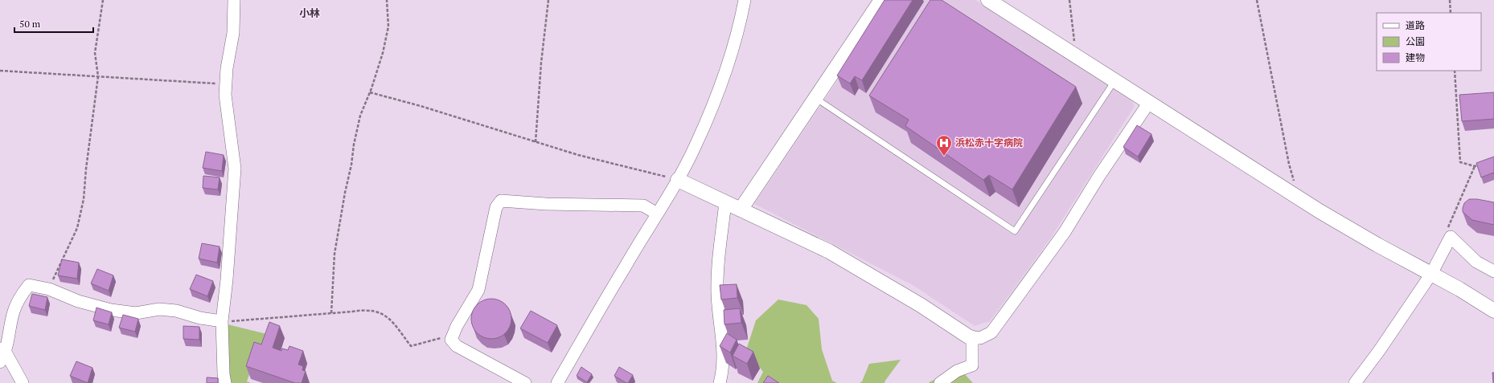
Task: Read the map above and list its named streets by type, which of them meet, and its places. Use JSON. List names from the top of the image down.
{
  "districts": ["小林"],
  "places": {
    "hospital": ["浜松赤十字病院"]
  },
  "legend": ["道路", "公園", "建物"],
  "scale_bar": "50 m"
}
